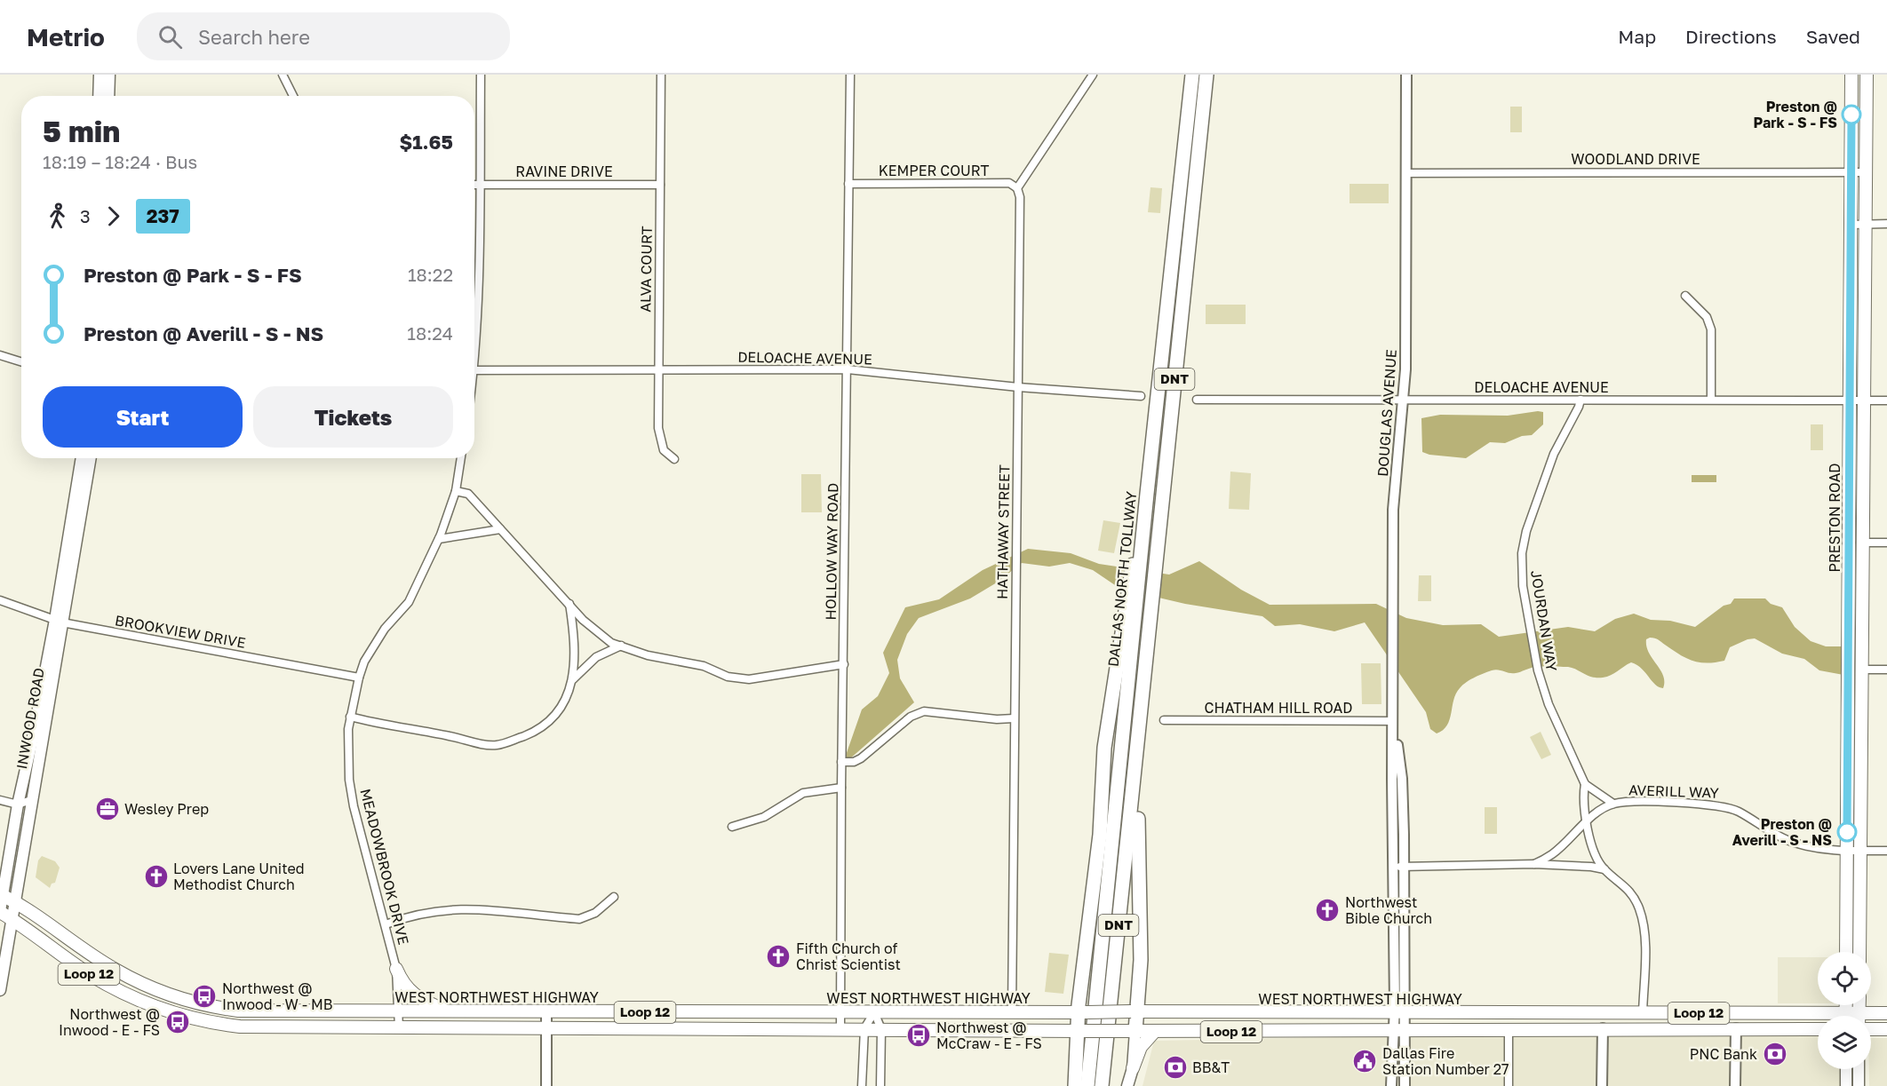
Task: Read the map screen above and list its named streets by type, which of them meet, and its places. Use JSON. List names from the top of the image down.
{
  "streets": {
    "highway": ["DNT", "DALLAS NORTH TOLLWAY"],
    "main road": [
      "PRESTON ROAD",
      "INWOOD ROAD",
      "Loop 12",
      "WEST NORTHWEST HIGHWAY"
    ],
    "street": [
      "WOODLAND DRIVE",
      "KEMPER COURT",
      "RAVINE DRIVE",
      "ALVA COURT",
      "DELOACHE AVENUE",
      "DOUGLAS AVENUE",
      "HATHAWAY STREET",
      "HOLLOW WAY ROAD",
      "JOURDAN WAY",
      "BROOKVIEW DRIVE",
      "CHATHAM HILL ROAD",
      "AVERILL WAY",
      "MEADOWBROOK DRIVE"
    ]
  },
  "crossings": [
    ["WOODLAND DRIVE", "DOUGLAS AVENUE"],
    ["WOODLAND DRIVE", "PRESTON ROAD"],
    ["KEMPER COURT", "HATHAWAY STREET"],
    ["KEMPER COURT", "HOLLOW WAY ROAD"],
    ["RAVINE DRIVE", "ALVA COURT"],
    ["ALVA COURT", "DELOACHE AVENUE"],
    ["DELOACHE AVENUE", "DOUGLAS AVENUE"],
    ["DELOACHE AVENUE", "PRESTON ROAD"],
    ["DELOACHE AVENUE", "HATHAWAY STREET"],
    ["DELOACHE AVENUE", "HOLLOW WAY ROAD"],
    ["DELOACHE AVENUE", "JOURDAN WAY"],
    ["DOUGLAS AVENUE", "CHATHAM HILL ROAD"],
    ["DOUGLAS AVENUE", "WEST NORTHWEST HIGHWAY"],
    ["PRESTON ROAD", "AVERILL WAY"],
    ["HATHAWAY STREET", "WEST NORTHWEST HIGHWAY"],
    ["HOLLOW WAY ROAD", "WEST NORTHWEST HIGHWAY"],
    ["JOURDAN WAY", "AVERILL WAY"],
    ["JOURDAN WAY", "WEST NORTHWEST HIGHWAY"],
    ["BROOKVIEW DRIVE", "INWOOD ROAD"],
    ["BROOKVIEW DRIVE", "MEADOWBROOK DRIVE"],
    ["INWOOD ROAD", "WEST NORTHWEST HIGHWAY"],
    ["MEADOWBROOK DRIVE", "WEST NORTHWEST HIGHWAY"]
  ],
  "places": {
    "other": ["Preston @ Park - S - FS", "Preston @ Averill - S - NS"],
    "office": ["Wesley Prep"],
    "church": ["Lovers Lane United Methodist Church", "Northwest Bible Church", "Fifth Church of Christ Scientist"],
    "bus stop": ["Northwest @ Inwood - W - MB", "Northwest @ Inwood - E - FS", "Northwest @ McCraw - E - FS"],
    "bank": ["PNC Bank", "BB&T"],
    "public building": ["Dallas Fire Station Number 27"]
  },
  "lines": ["bus line 237"],
  "page": {
    "header": "Metrio",
    "search": "Search here",
    "nav": ["Map", "Directions", "Saved"],
    "heading": ["5 min", "18:19 – 18:24 · Bus", "$1.65"],
    "legs": ["3", "237"],
    "list": [
      {
        "name": "Preston @ Park - S - FS",
        "value": "18:22"
      },
      {
        "name": "Preston @ Averill - S - NS",
        "value": "18:24"
      }
    ],
    "buttons": ["Start", "Tickets"]
  }
}
